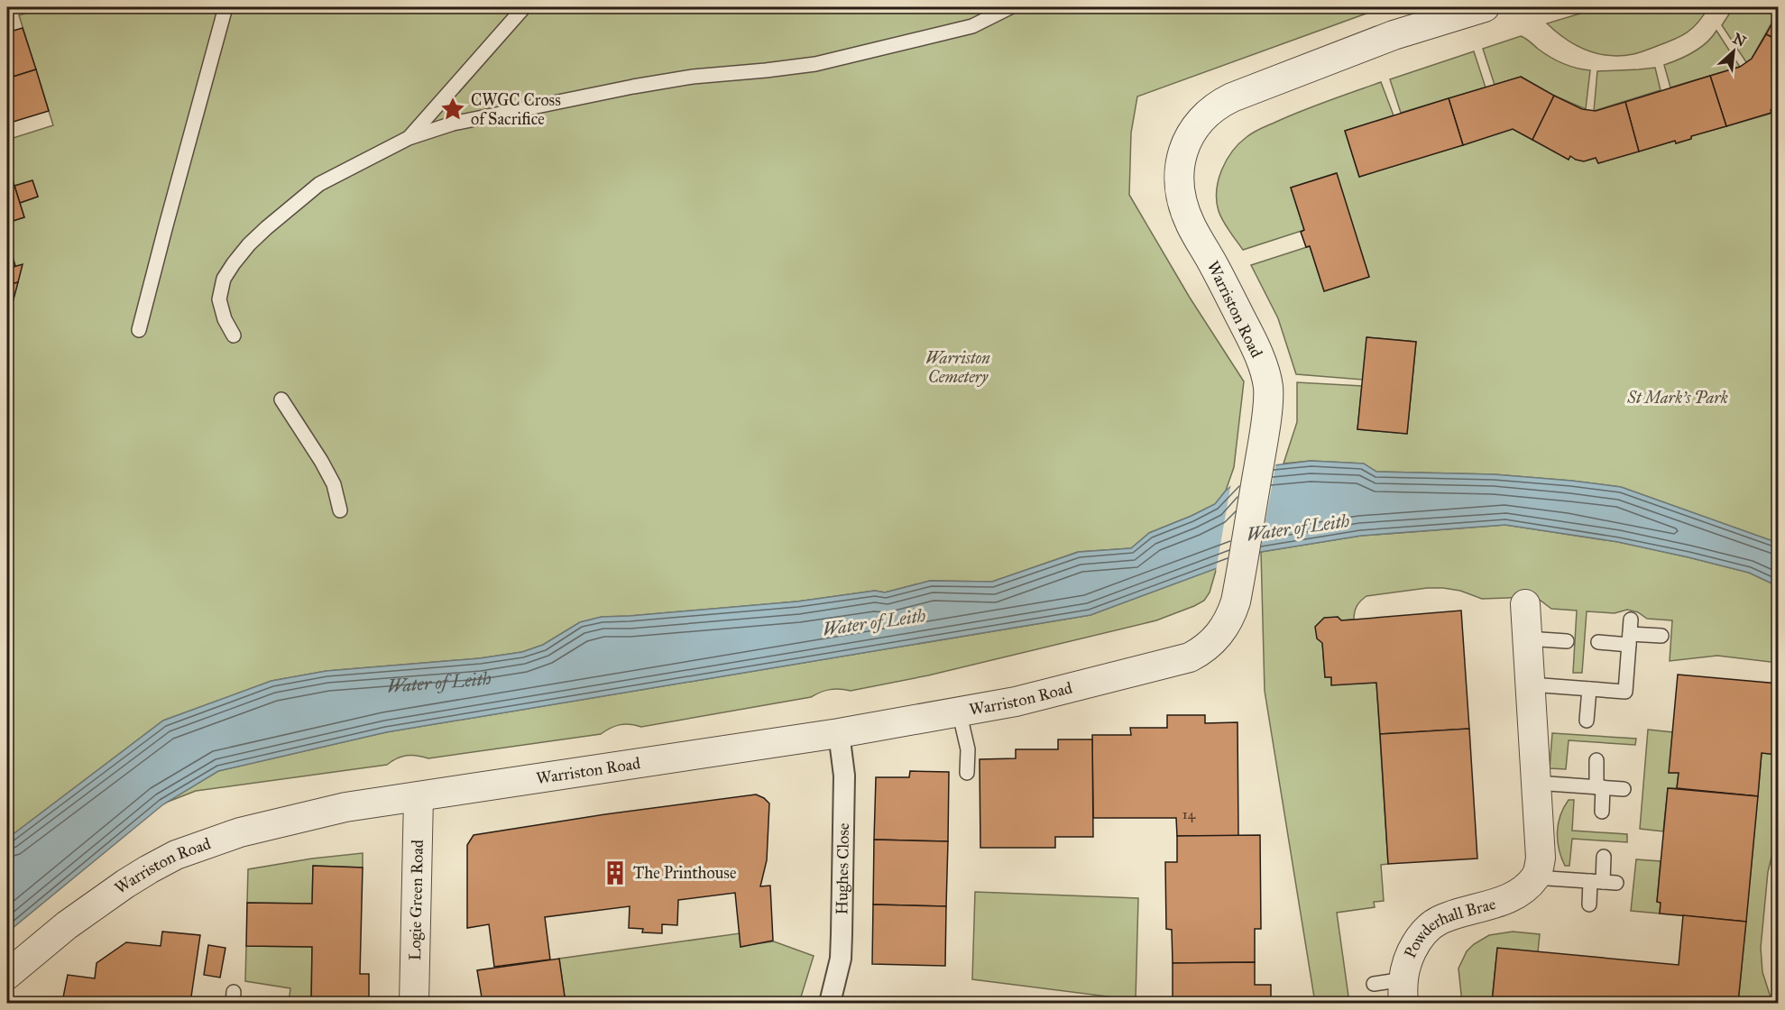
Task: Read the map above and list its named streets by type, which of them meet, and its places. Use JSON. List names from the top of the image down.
{
  "streets": {
    "street": [
      "Warriston Road",
      "Hughes Close",
      "Logie Green Road",
      "Powderhall Brae"
    ]
  },
  "crossings": [
    ["Warriston Road", "Hughes Close"],
    ["Warriston Road", "Logie Green Road"]
  ],
  "water": ["Water of Leith"],
  "parks": ["Warriston Cemetery", "St Mark's Park"],
  "places": {
    "place": ["CWGC Cross of Sacrifice"],
    "building": ["The Printhouse"]
  },
  "house_numbers": ["14"],
  "north": "top right"
}
